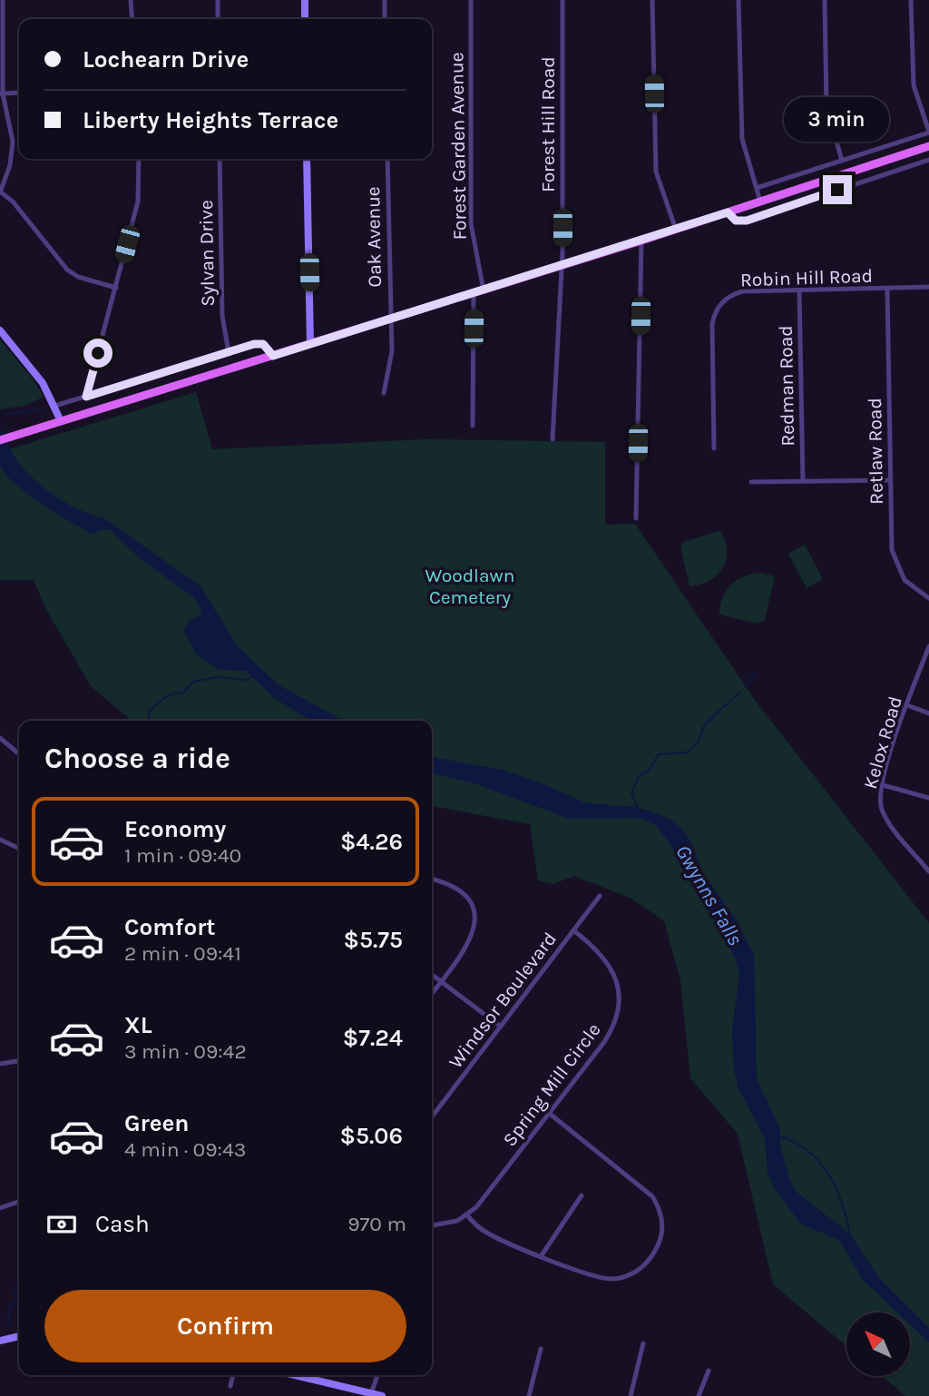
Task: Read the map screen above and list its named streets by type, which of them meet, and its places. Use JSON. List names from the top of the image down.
{
  "streets": {
    "street": [
      "Forest Hill Road",
      "Forest Garden Avenue",
      "Oak Avenue",
      "Sylvan Drive",
      "Robin Hill Road",
      "Redman Road",
      "Retlaw Road",
      "Kelox Road",
      "Windsor Boulevard",
      "Spring Mill Circle"
    ]
  },
  "crossings": [
    ["Robin Hill Road", "Redman Road"],
    ["Robin Hill Road", "Retlaw Road"],
    ["Windsor Boulevard", "Spring Mill Circle"]
  ],
  "water": ["Gwynns Falls"],
  "parks": ["Woodlawn Cemetery"],
  "north": "top left",
  "page": {
    "banner": ["Lochearn Drive", "Liberty Heights Terrace"],
    "bubble": "3 min",
    "heading": "Choose a ride",
    "list": [
      {
        "name": "Economy",
        "note": "1 min · 09:40",
        "value": "$4.26"
      },
      {
        "name": "Comfort",
        "note": "2 min · 09:41",
        "value": "$5.75"
      },
      {
        "name": "XL",
        "note": "3 min · 09:42",
        "value": "$7.24"
      },
      {
        "name": "Green",
        "note": "4 min · 09:43",
        "value": "$5.06"
      }
    ],
    "pay": ["Cash", "970 m"],
    "buttons": "Confirm"
  }
}
